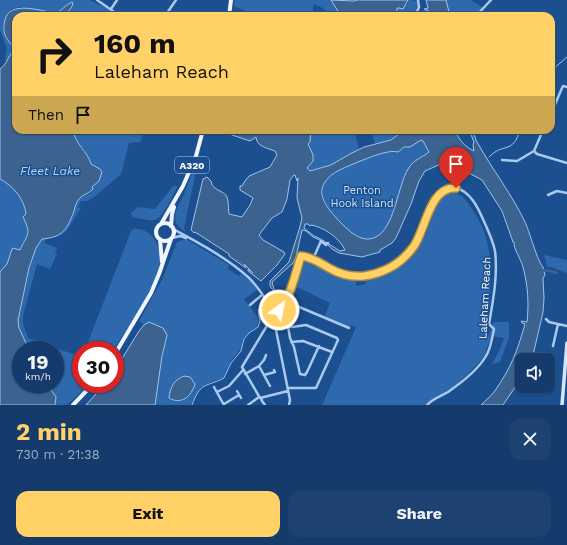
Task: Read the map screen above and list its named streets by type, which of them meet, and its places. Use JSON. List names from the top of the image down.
{
  "streets": {
    "main road": ["A320"],
    "street": ["Laleham Reach"]
  },
  "water": ["Fleet Lake"],
  "parks": ["Penton Hook Island"],
  "page": {
    "turn": ["160 m", "Laleham Reach"],
    "then": "Then",
    "speed": "19 km/h",
    "limit": "30",
    "heading": ["2 min", "730 m · 21:38"],
    "buttons": ["Exit", "Share"]
  }
}
